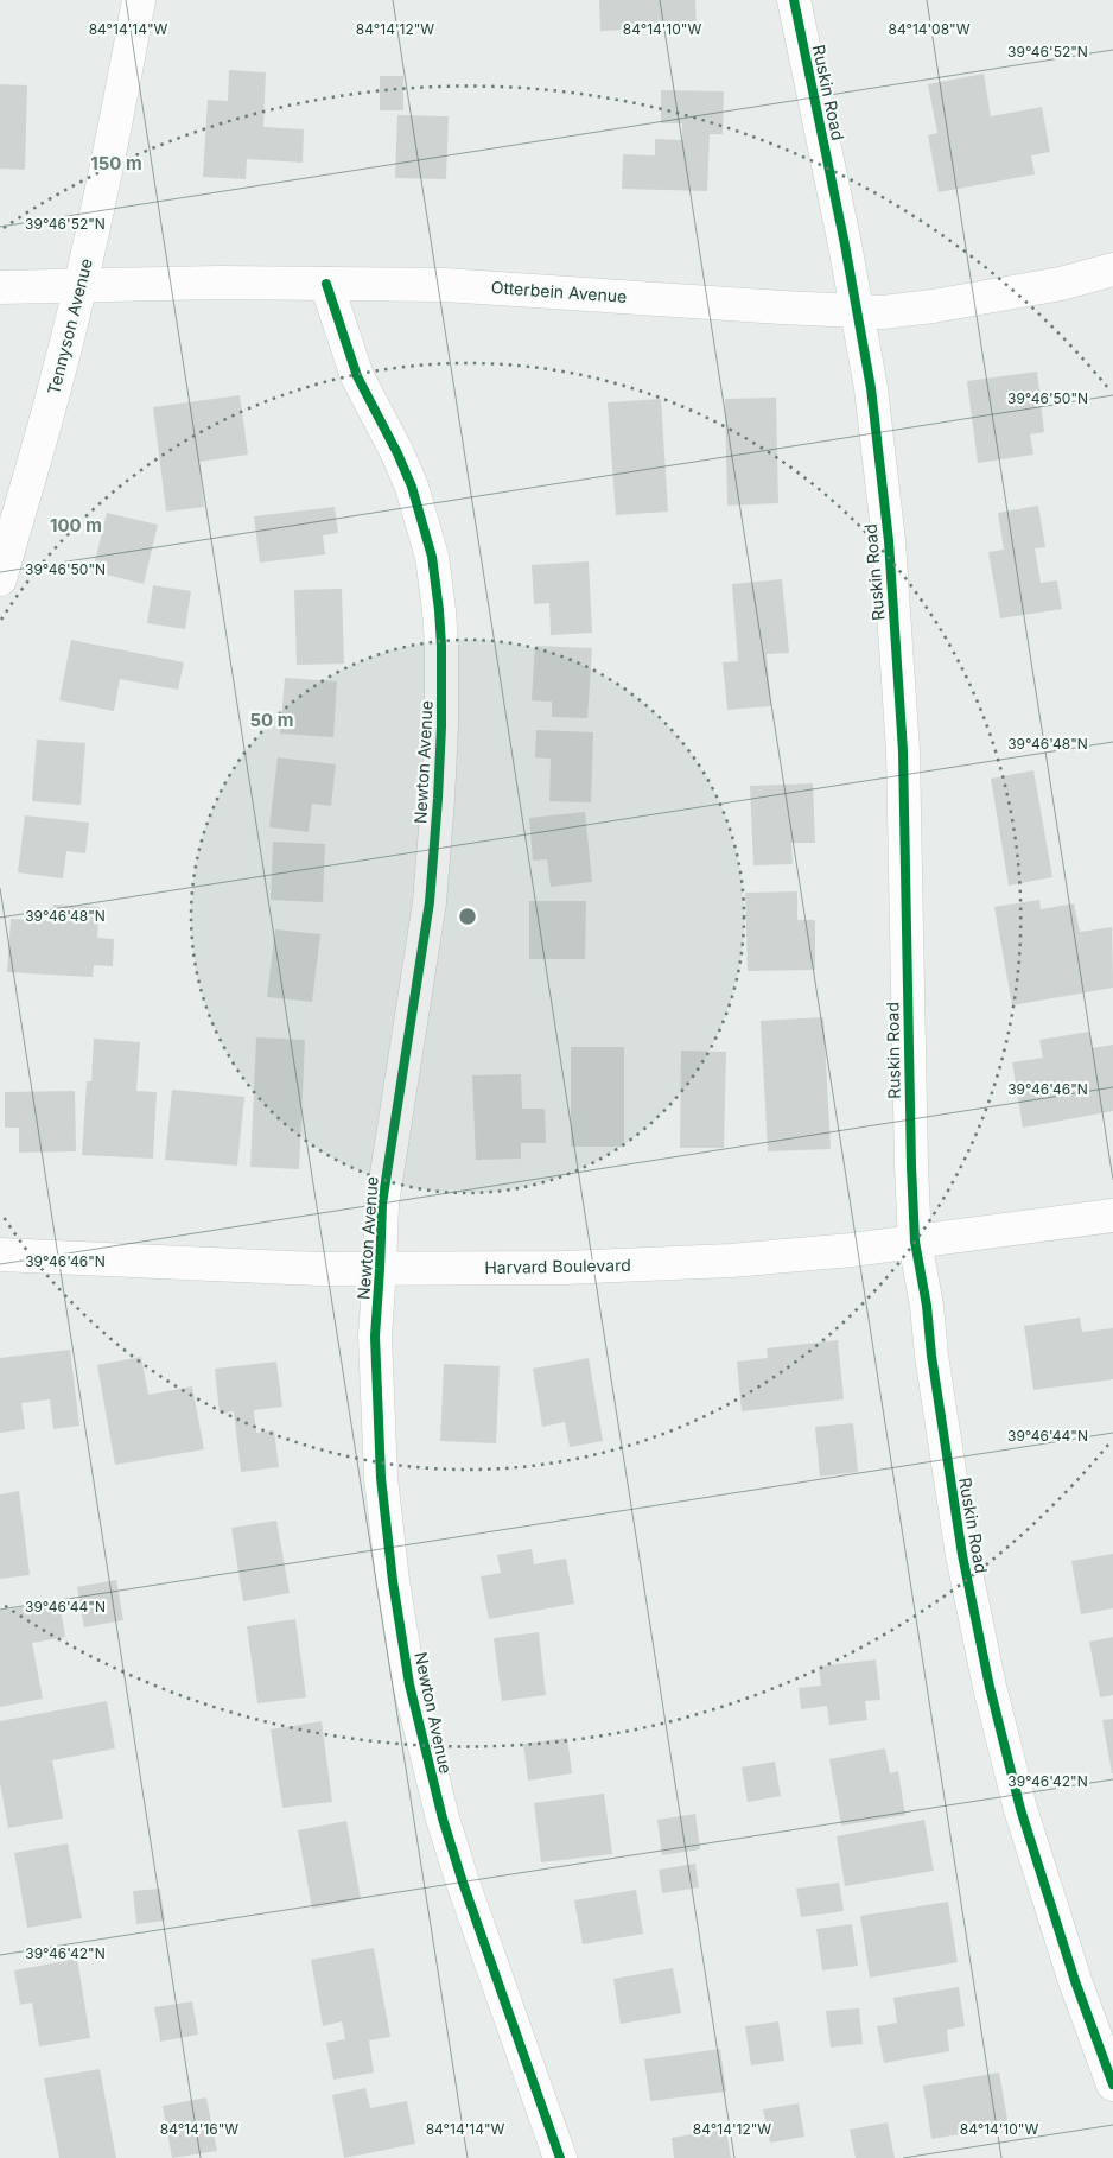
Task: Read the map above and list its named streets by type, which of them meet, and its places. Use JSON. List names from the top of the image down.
{
  "streets": {
    "street": [
      "Ruskin Road",
      "Otterbein Avenue",
      "Tennyson Avenue",
      "Newton Avenue",
      "Harvard Boulevard"
    ]
  },
  "crossings": [
    ["Ruskin Road", "Otterbein Avenue"],
    ["Ruskin Road", "Harvard Boulevard"],
    ["Otterbein Avenue", "Tennyson Avenue"],
    ["Otterbein Avenue", "Newton Avenue"],
    ["Newton Avenue", "Harvard Boulevard"]
  ],
  "coordinates": [
    "84°14'14\"W",
    "84°14'12\"W",
    "84°14'10\"W",
    "84°14'08\"W",
    "39°46'52\"N",
    "39°46'50\"N",
    "39°46'48\"N",
    "39°46'46\"N",
    "39°46'44\"N",
    "39°46'42\"N",
    "84°14'16\"W"
  ],
  "rings": ["150 m", "100 m", "50 m"]
}
